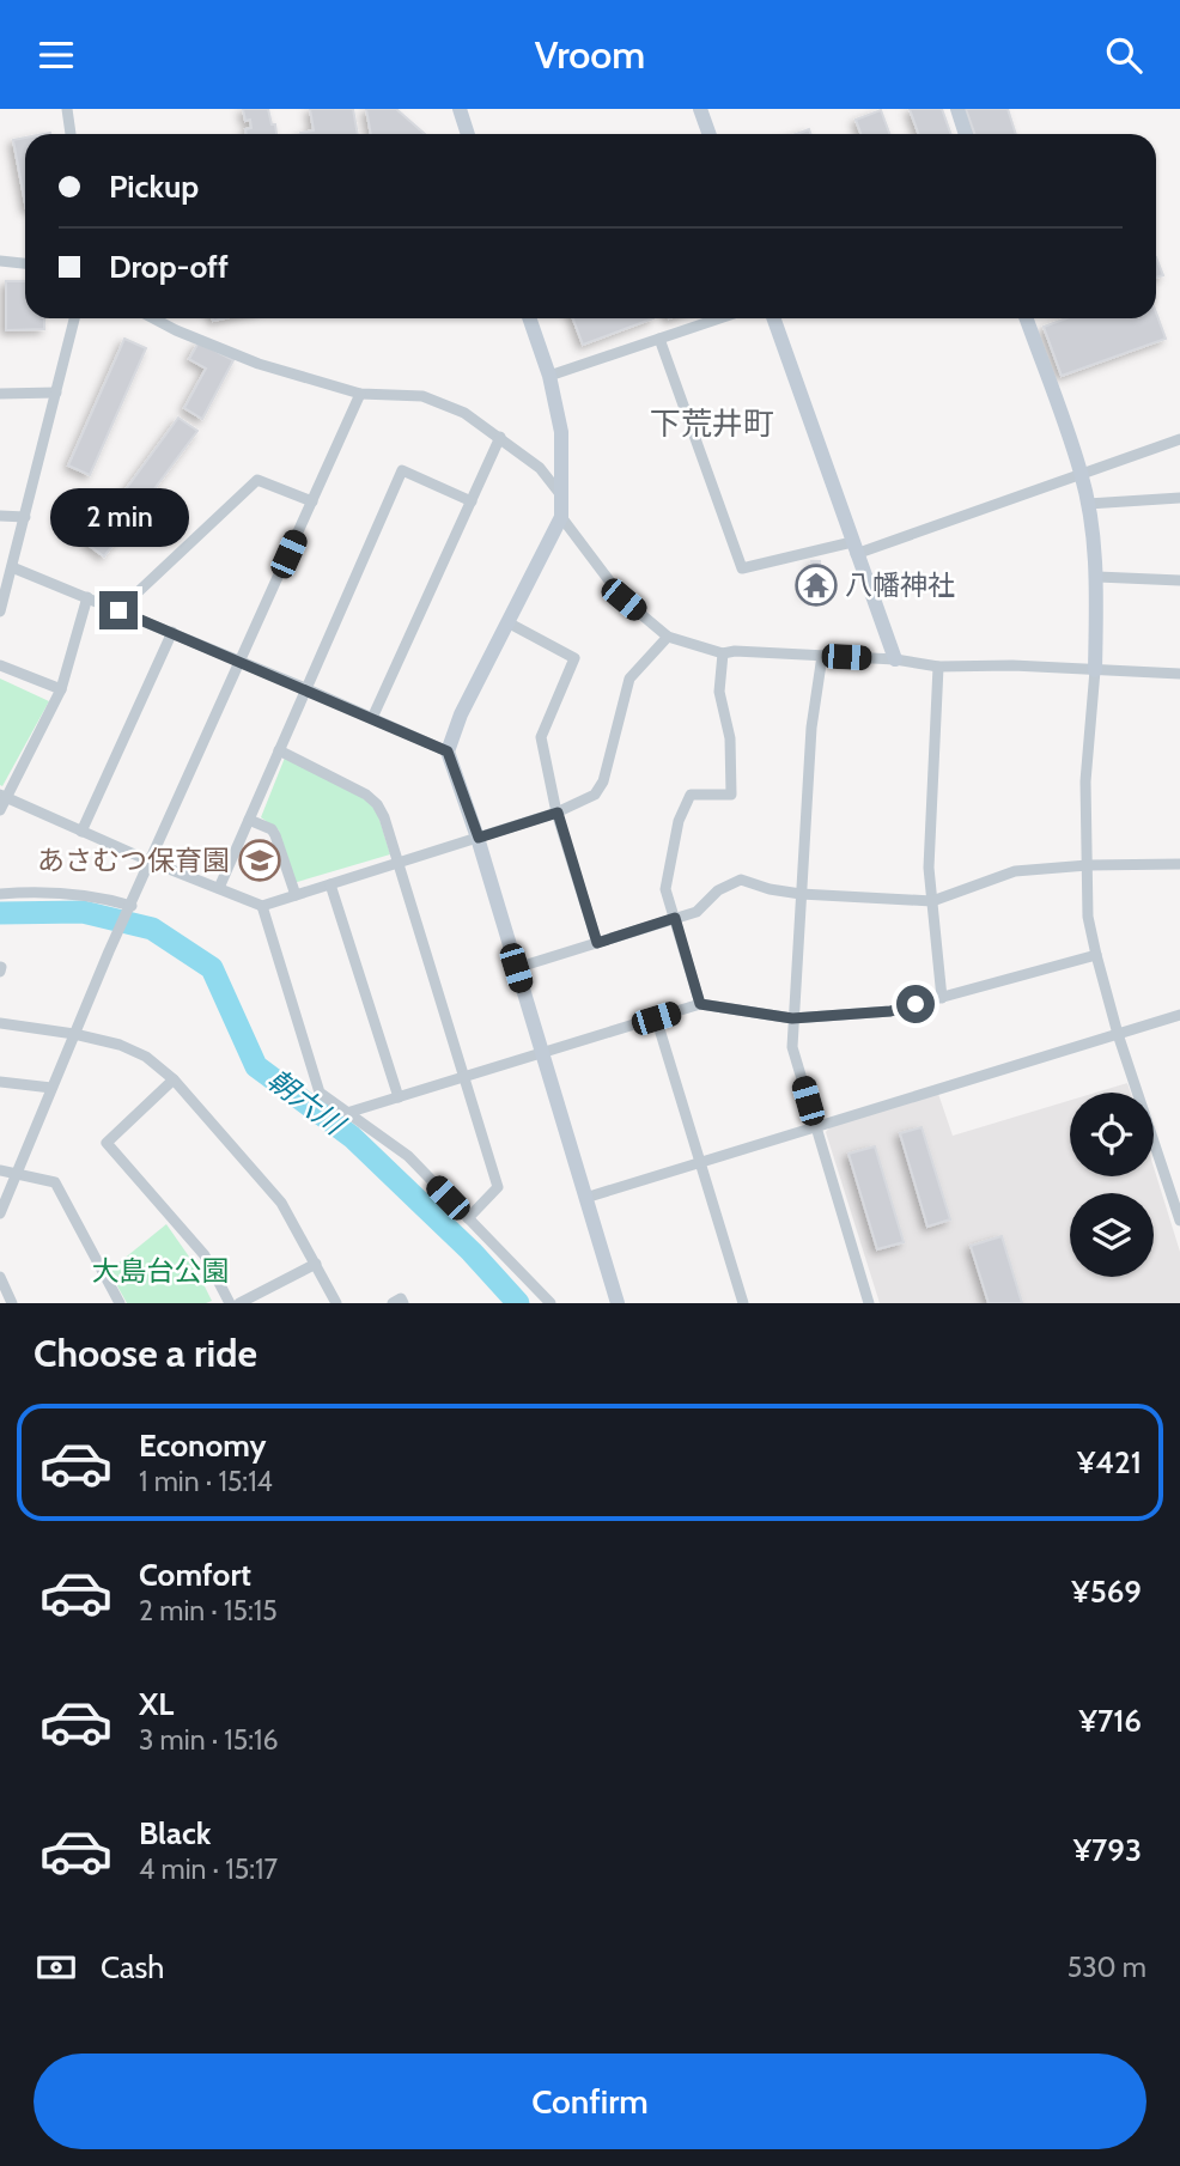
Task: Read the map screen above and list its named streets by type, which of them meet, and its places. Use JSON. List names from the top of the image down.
{
  "districts": ["下荒井町"],
  "water": ["朝六川"],
  "parks": ["大島台公園"],
  "places": {
    "temple": ["八幡神社"],
    "school or university": ["あさむつ保育園"]
  },
  "page": {
    "header": "Vroom",
    "banner": ["Pickup", "Drop-off"],
    "bubble": "2 min",
    "heading": "Choose a ride",
    "list": [
      {
        "name": "Economy",
        "note": "1 min · 15:14",
        "value": "¥421"
      },
      {
        "name": "Comfort",
        "note": "2 min · 15:15",
        "value": "¥569"
      },
      {
        "name": "XL",
        "note": "3 min · 15:16",
        "value": "¥716"
      },
      {
        "name": "Black",
        "note": "4 min · 15:17",
        "value": "¥793"
      }
    ],
    "pay": ["Cash", "530 m"],
    "buttons": "Confirm"
  }
}
